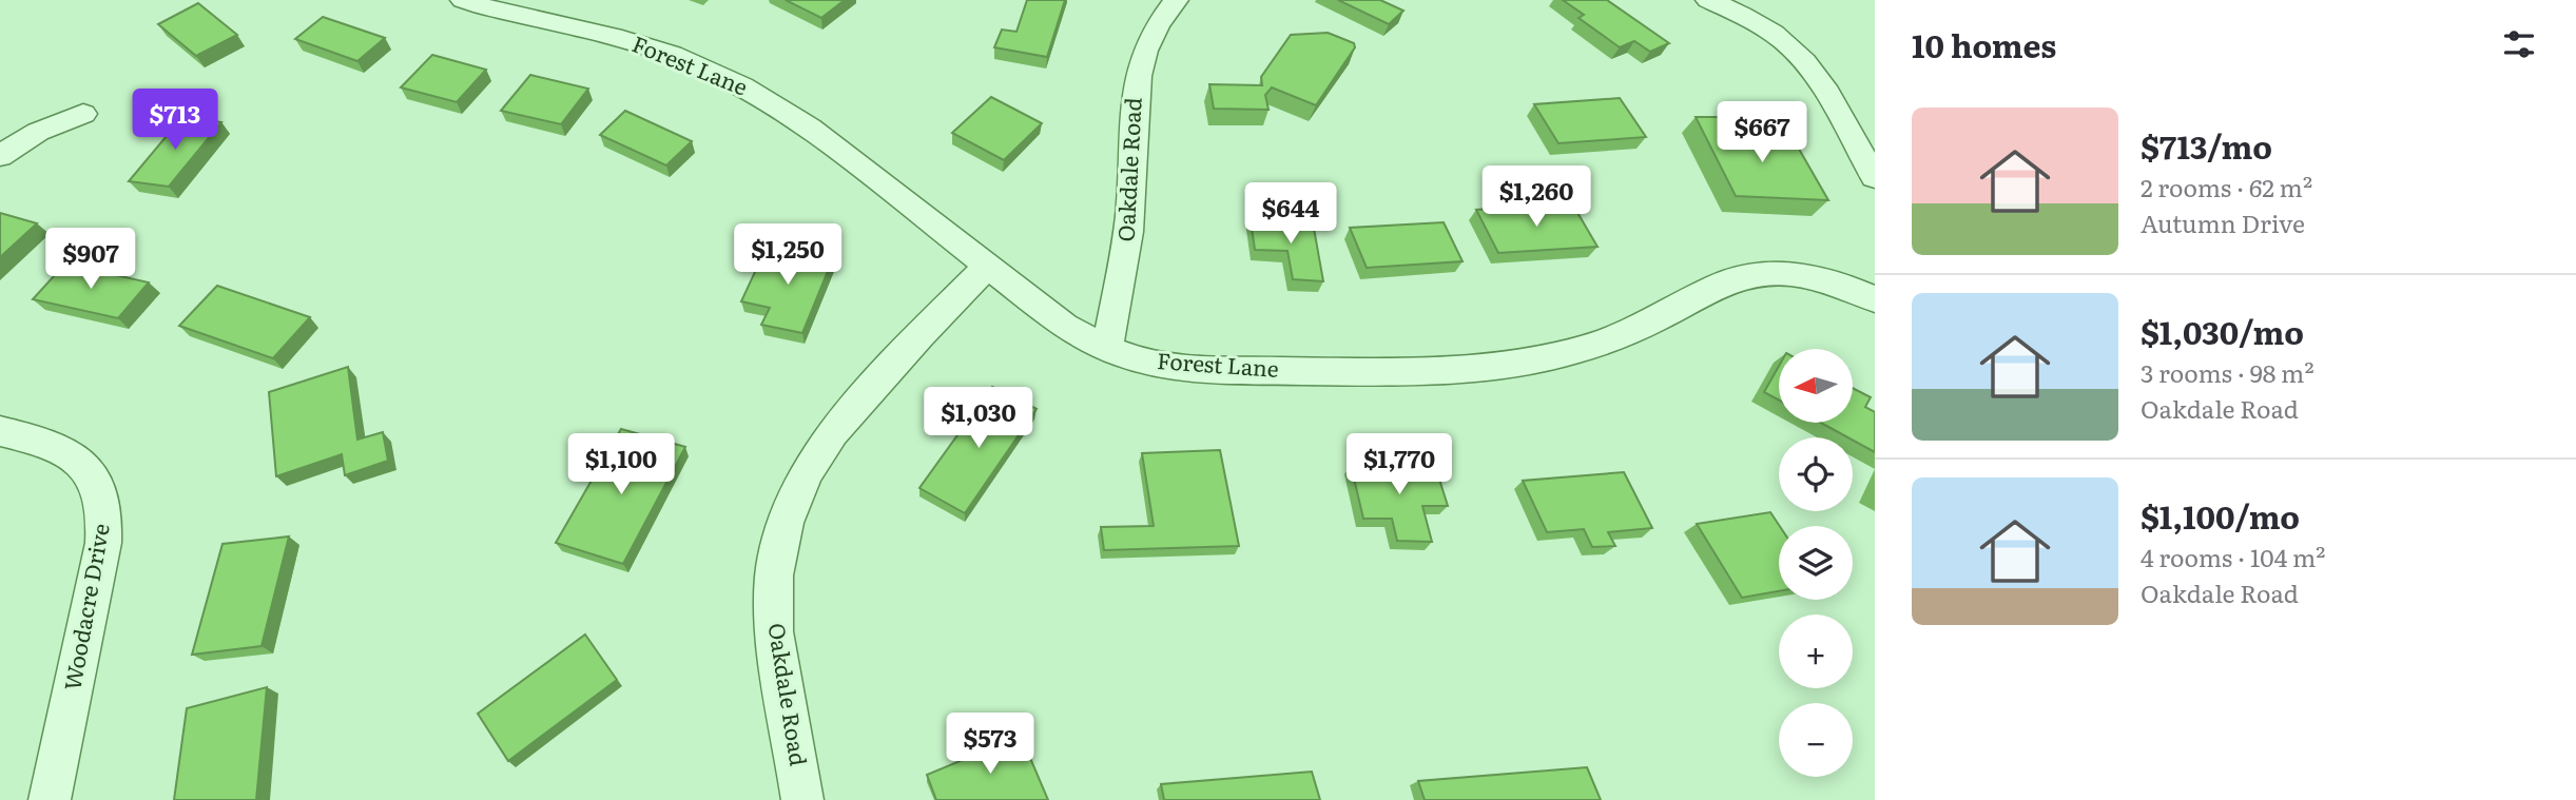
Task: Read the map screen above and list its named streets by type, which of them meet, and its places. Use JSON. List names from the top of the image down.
{
  "streets": {
    "street": ["Forest Lane", "Oakdale Road", "Woodacre Drive"]
  },
  "crossings": [
    ["Forest Lane", "Oakdale Road"]
  ],
  "north": "left",
  "page": {
    "heading": "10 homes",
    "price": [
      "$713",
      "$667",
      "$1,260",
      "$644",
      "$1,250",
      "$907",
      "$1,030",
      "$1,100",
      "$1,770",
      "$573"
    ],
    "list": [
      {
        "name": "$713/mo",
        "note": "2 rooms · 62 m² · Autumn Drive"
      },
      {
        "name": "$1,030/mo",
        "note": "3 rooms · 98 m² · Oakdale Road"
      },
      {
        "name": "$1,100/mo",
        "note": "4 rooms · 104 m² · Oakdale Road"
      }
    ],
    "map_buttons": ["+", "−"]
  }
}
